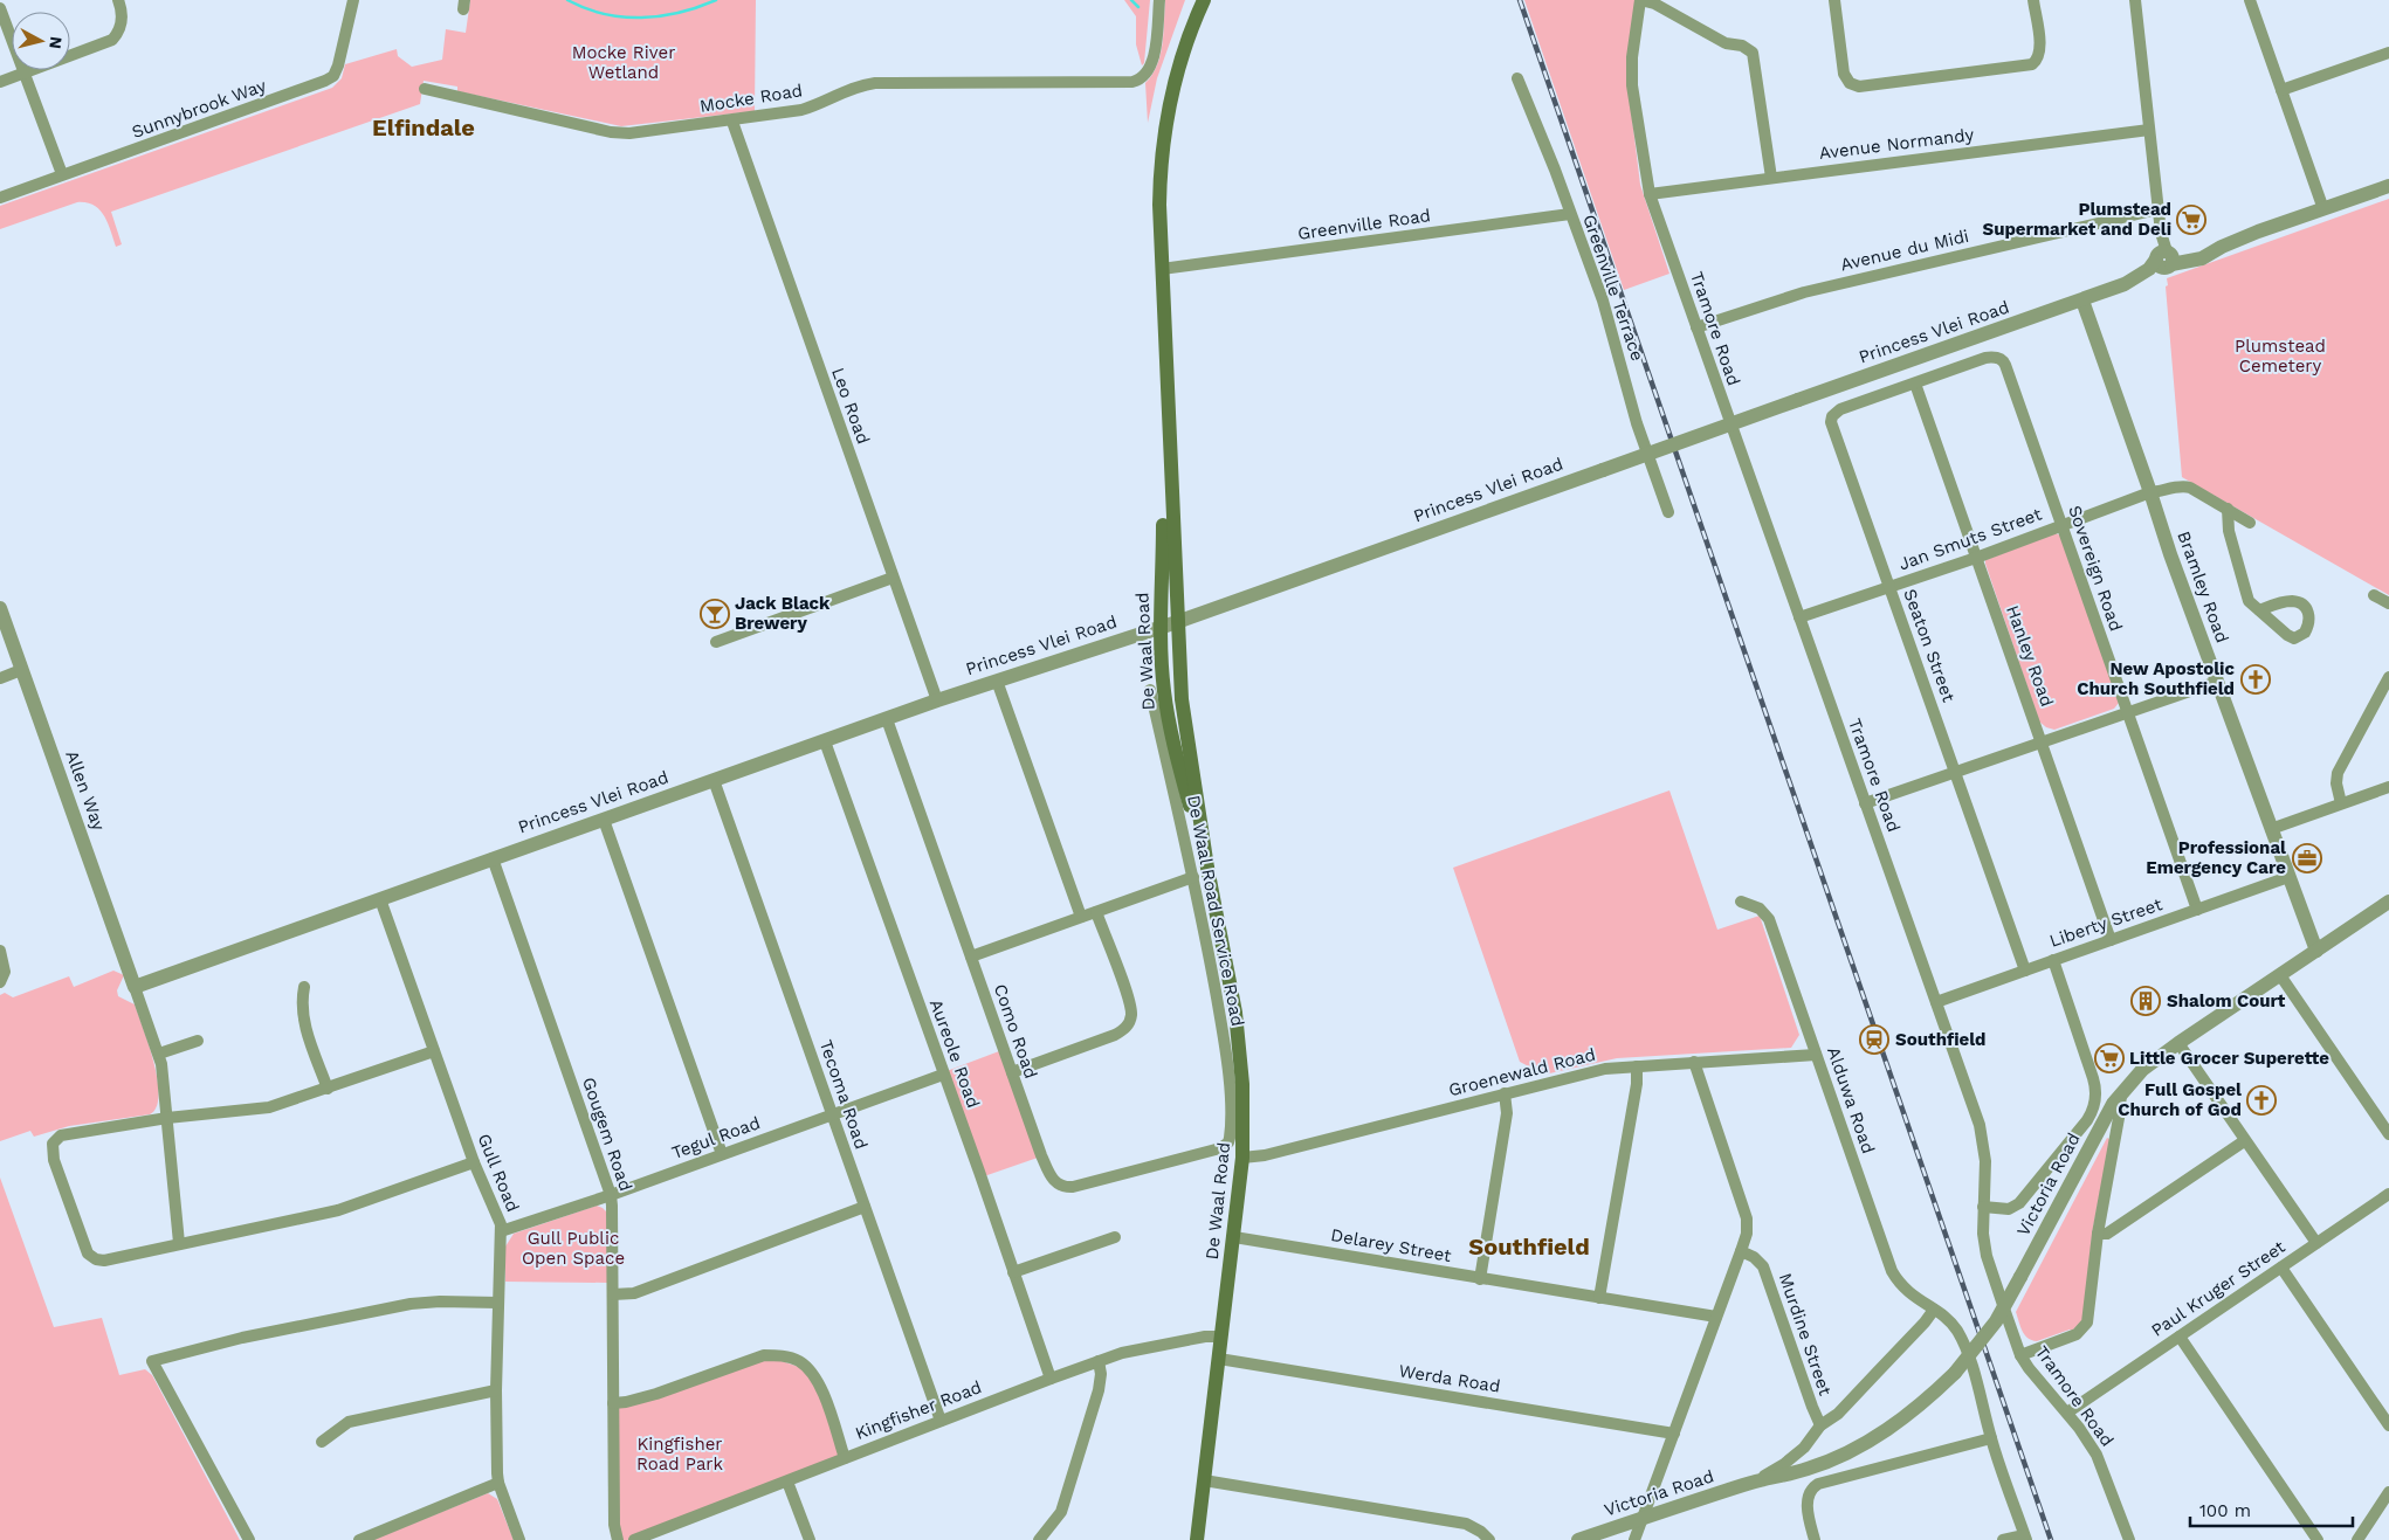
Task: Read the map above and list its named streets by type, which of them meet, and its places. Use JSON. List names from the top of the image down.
{
  "streets": {
    "main road": ["De Waal Road"],
    "street": [
      "Mocke Road",
      "Sunnybrook Way",
      "Avenue Normandy",
      "Greenville Road",
      "Avenue du Midi",
      "Greenville Terrace",
      "Tramore Road",
      "Princess Vlei Road",
      "Leo Road",
      "Jan Smuts Street",
      "Sovereign Road",
      "Bramley Road",
      "Seaton Street",
      "Hanley Road",
      "Allen Way",
      "De Waal Road Service Road",
      "Liberty Street",
      "Como Road",
      "Aureole Road",
      "Groenewald Road",
      "Tecoma Road",
      "Alduwa Road",
      "Gougem Road",
      "Tegul Road",
      "Gull Road",
      "Victoria Road",
      "Delarey Street",
      "Paul Kruger Street",
      "Murdine Street",
      "Werda Road",
      "Kingfisher Road"
    ]
  },
  "crossings": [
    ["Mocke Road", "Leo Road"],
    ["Avenue Normandy", "Tramore Road"],
    ["Greenville Road", "Greenville Terrace"],
    ["Greenville Road", "De Waal Road"],
    ["Avenue du Midi", "Tramore Road"],
    ["Tramore Road", "Jan Smuts Street"],
    ["Tramore Road", "Liberty Street"],
    ["Tramore Road", "Paul Kruger Street"],
    ["Princess Vlei Road", "Leo Road"],
    ["Princess Vlei Road", "Bramley Road"],
    ["Princess Vlei Road", "De Waal Road"],
    ["Princess Vlei Road", "Allen Way"],
    ["Princess Vlei Road", "Como Road"],
    ["Princess Vlei Road", "Aureole Road"],
    ["Princess Vlei Road", "Tecoma Road"],
    ["Princess Vlei Road", "Gougem Road"],
    ["Princess Vlei Road", "Gull Road"],
    ["Jan Smuts Street", "Sovereign Road"],
    ["Jan Smuts Street", "Bramley Road"],
    ["Jan Smuts Street", "Seaton Street"],
    ["Jan Smuts Street", "Hanley Road"],
    ["Sovereign Road", "Seaton Street"],
    ["Sovereign Road", "Hanley Road"],
    ["Sovereign Road", "Liberty Street"],
    ["Bramley Road", "Liberty Street"],
    ["Bramley Road", "Victoria Road"],
    ["Seaton Street", "Hanley Road"],
    ["Seaton Street", "Liberty Street"],
    ["De Waal Road", "Groenewald Road"],
    ["De Waal Road", "Delarey Street"],
    ["De Waal Road", "Werda Road"],
    ["De Waal Road", "Kingfisher Road"],
    ["Hanley Road", "Liberty Street"],
    ["De Waal Road Service Road", "Como Road"],
    ["Aureole Road", "Tegul Road"],
    ["Aureole Road", "Kingfisher Road"],
    ["Groenewald Road", "Alduwa Road"],
    ["Tecoma Road", "Tegul Road"],
    ["Tecoma Road", "Kingfisher Road"],
    ["Alduwa Road", "Victoria Road"],
    ["Gougem Road", "Tegul Road"],
    ["Tegul Road", "Gull Road"],
    ["Victoria Road", "Murdine Street"]
  ],
  "districts": ["Elfindale", "Southfield"],
  "parks": [
    "Mocke River Wetland",
    "Plumstead Cemetery",
    "Gull Public Open Space",
    "Kingfisher Road Park"
  ],
  "places": {
    "supermarket": ["Plumstead Supermarket and Deli", "Little Grocer Superette"],
    "bar": ["Jack Black Brewery"],
    "church": ["New Apostolic Church Southfield", "Full Gospel Church of God"],
    "office": ["Professional Emergency Care"],
    "building": ["Shalom Court"],
    "station": ["Southfield"]
  },
  "scale_bar": "100 m",
  "north": "right"
}
